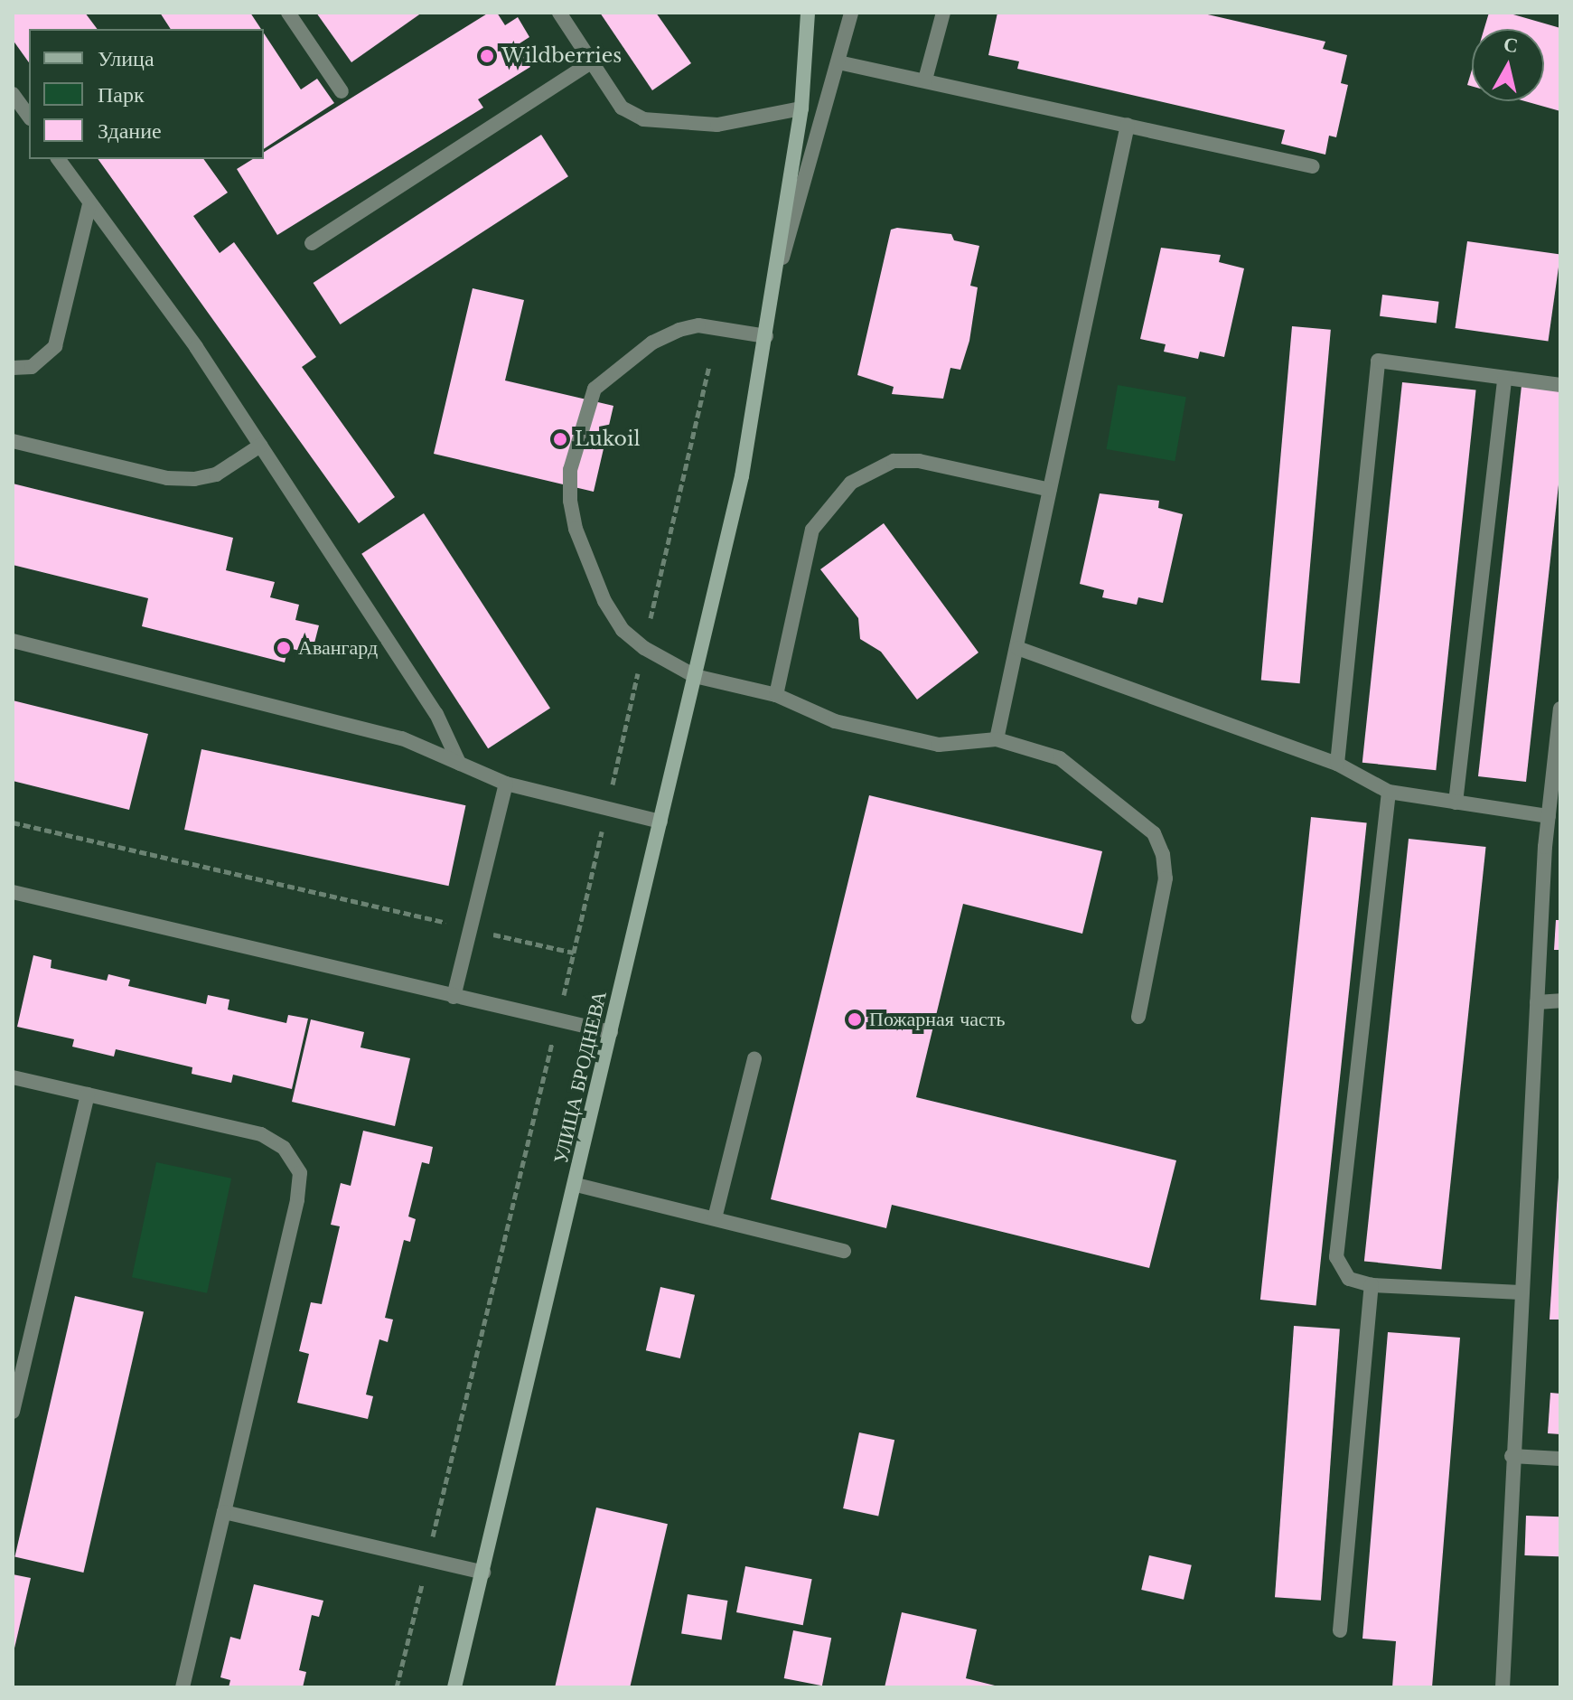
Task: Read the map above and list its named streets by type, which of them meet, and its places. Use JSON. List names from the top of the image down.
{
  "streets": {
    "main road": ["УЛИЦА БРОДНЕВА"]
  },
  "places": [
    "Wildberries",
    "Lukoil",
    "Авангард",
    "Пожарная часть"
  ],
  "legend": ["Улица", "Парк", "Здание"],
  "north": "top"
}
